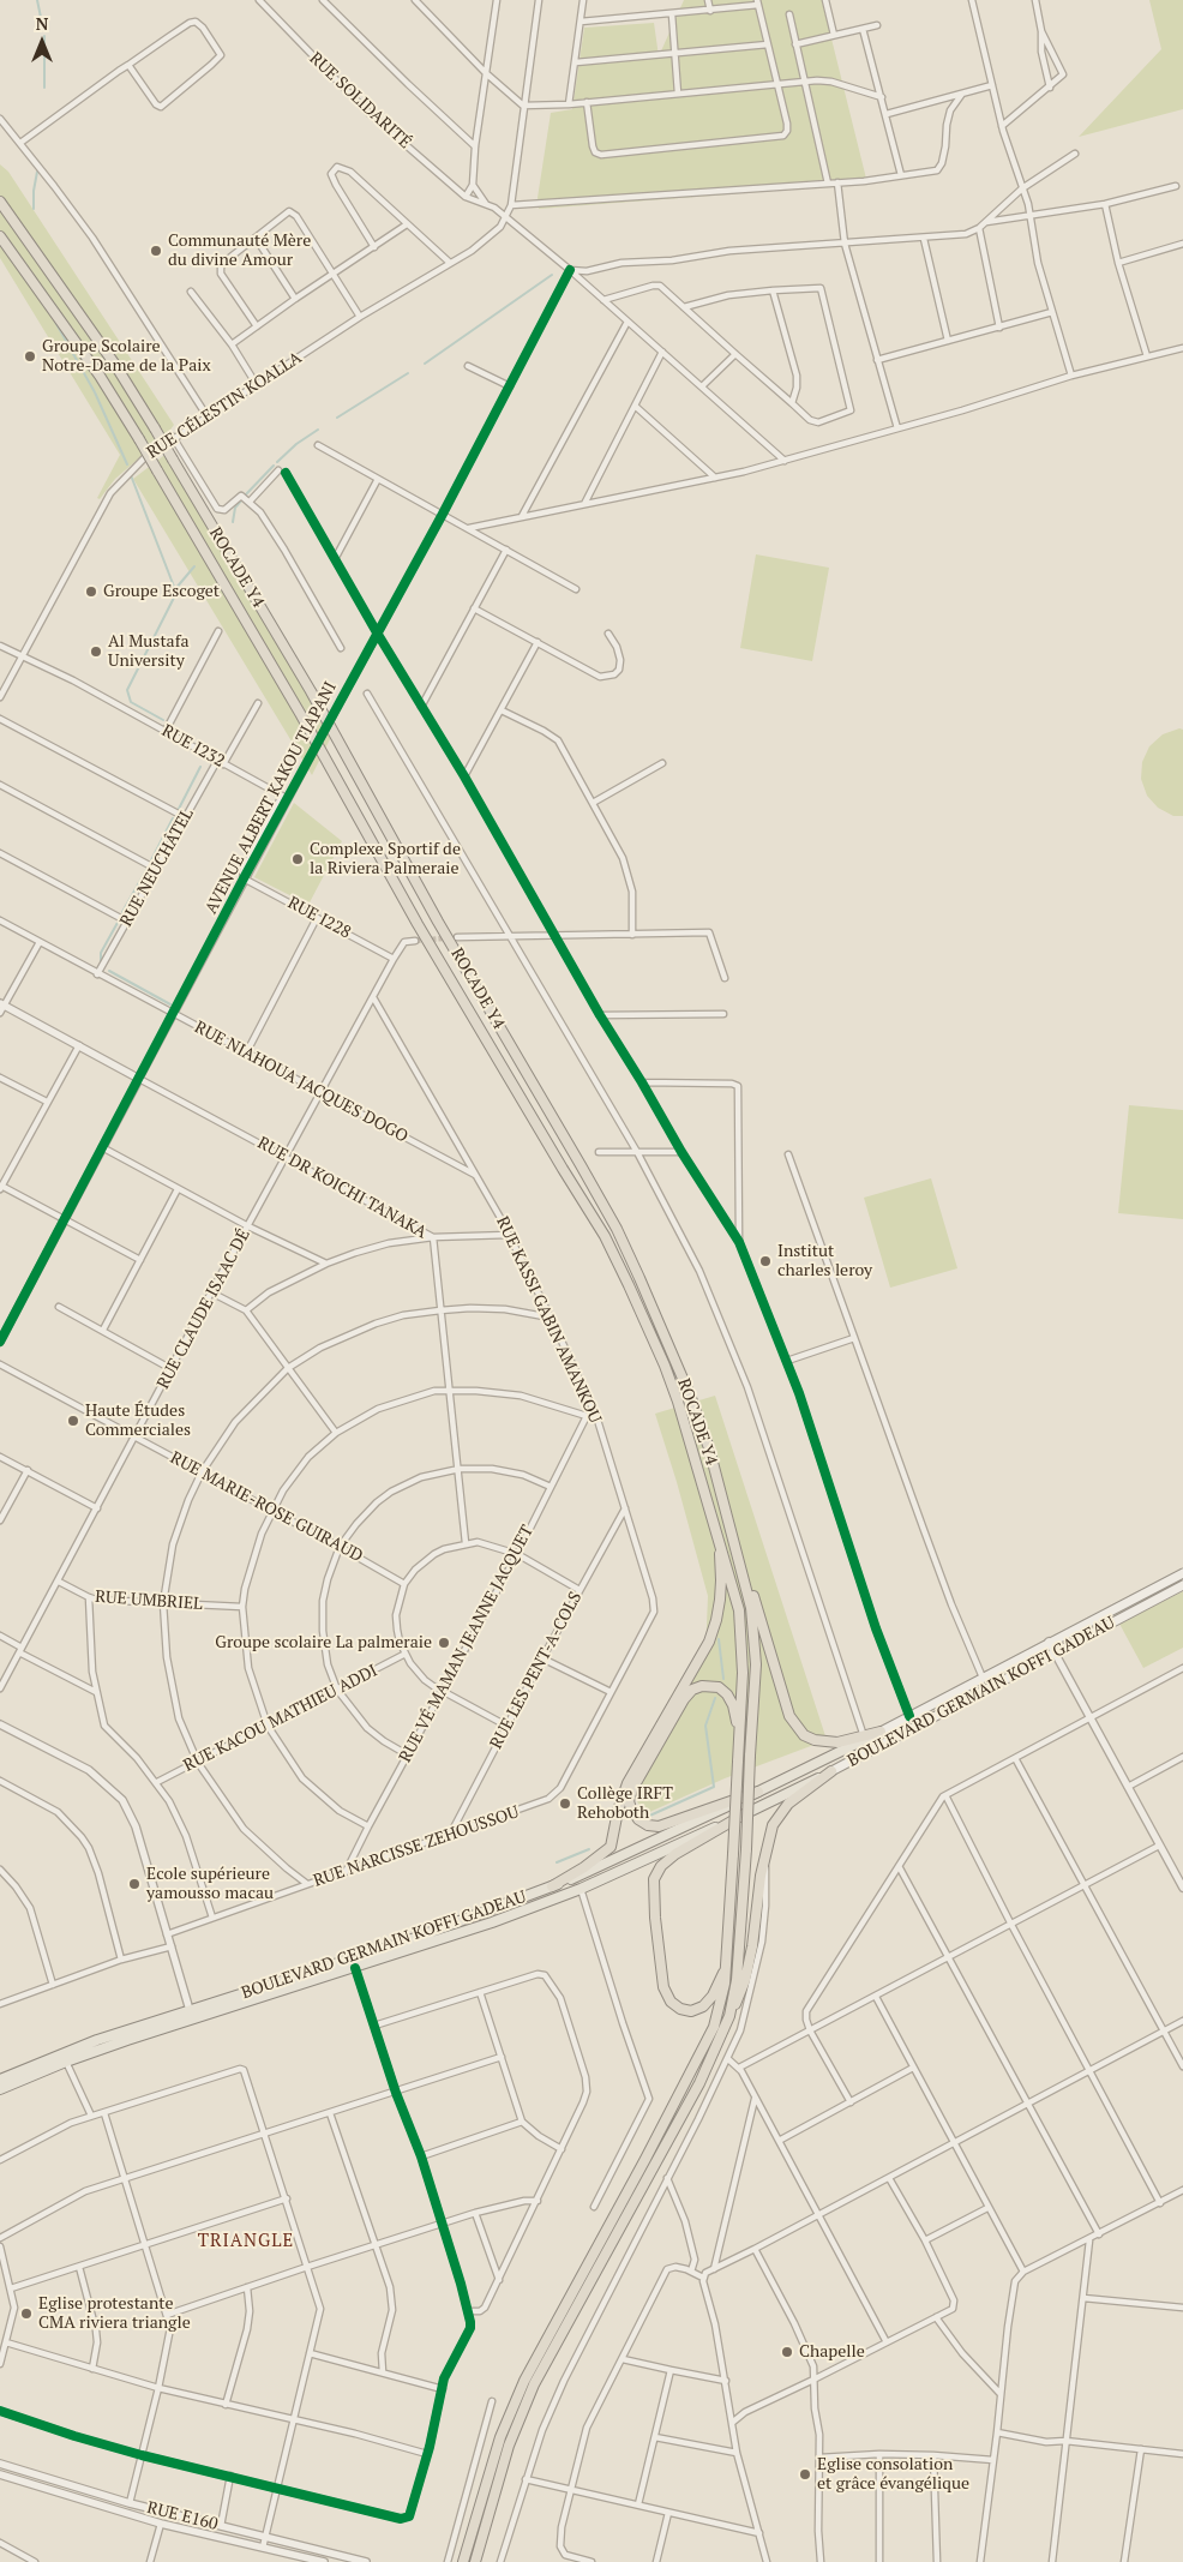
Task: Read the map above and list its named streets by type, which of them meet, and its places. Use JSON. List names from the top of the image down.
{
  "streets": {
    "highway": ["ROCADE Y4"],
    "main road": ["BOULEVARD GERMAIN KOFFI GADEAU"],
    "street": [
      "RUE SOLIDARITÉ",
      "RUE CÉLESTIN KOALLA",
      "RUE I232",
      "AVENUE ALBERT KAKOU TIAPANI",
      "RUE NEUCHÂTEL",
      "RUE I228",
      "RUE NIAHOUA JACQUES DOGO",
      "RUE DR KOICHI TANAKA",
      "RUE CLAUDE ISAAC DÉ",
      "RUE KASSI GABIN AMANKOU",
      "RUE MARIE-ROSE GUIRAUD",
      "RUE UMBRIEL",
      "RUE VÉ MAMAN JEANNE JACQUET",
      "RUE LES PENT-A-COLS",
      "RUE KACOU MATHIEU ADDI",
      "RUE NARCISSE ZEHOUSSOU",
      "RUE E160"
    ]
  },
  "crossings": [
    ["RUE CÉLESTIN KOALLA", "RUE I232"],
    ["RUE I232", "AVENUE ALBERT KAKOU TIAPANI"],
    ["RUE I232", "RUE NEUCHÂTEL"],
    ["RUE I232", "RUE I228"],
    ["AVENUE ALBERT KAKOU TIAPANI", "RUE I228"],
    ["AVENUE ALBERT KAKOU TIAPANI", "RUE NIAHOUA JACQUES DOGO"],
    ["AVENUE ALBERT KAKOU TIAPANI", "RUE DR KOICHI TANAKA"],
    ["RUE NEUCHÂTEL", "RUE NIAHOUA JACQUES DOGO"],
    ["RUE I228", "RUE CLAUDE ISAAC DÉ"],
    ["RUE NIAHOUA JACQUES DOGO", "RUE CLAUDE ISAAC DÉ"],
    ["RUE NIAHOUA JACQUES DOGO", "RUE KASSI GABIN AMANKOU"],
    ["RUE DR KOICHI TANAKA", "RUE CLAUDE ISAAC DÉ"],
    ["RUE CLAUDE ISAAC DÉ", "RUE KASSI GABIN AMANKOU"],
    ["RUE CLAUDE ISAAC DÉ", "RUE MARIE-ROSE GUIRAUD"],
    ["RUE CLAUDE ISAAC DÉ", "RUE UMBRIEL"],
    ["RUE KASSI GABIN AMANKOU", "RUE LES PENT-A-COLS"],
    ["RUE KASSI GABIN AMANKOU", "RUE NARCISSE ZEHOUSSOU"],
    ["RUE VÉ MAMAN JEANNE JACQUET", "RUE NARCISSE ZEHOUSSOU"],
    ["RUE LES PENT-A-COLS", "RUE NARCISSE ZEHOUSSOU"]
  ],
  "districts": ["TRIANGLE"],
  "places": [
    "Communauté Mère du divine Amour",
    "Groupe Scolaire Notre-Dame de la Paix",
    "Groupe Escoget",
    "Al Mustafa University",
    "Complexe Sportif de la Riviera Palmeraie",
    "Institut charles leroy",
    "Haute Études Commerciales",
    "Groupe scolaire La palmeraie",
    "Collège IRFT Rehoboth",
    "Ecole supérieure yamousso macau",
    "Eglise protestante CMA riviera triangle",
    "Chapelle",
    "Eglise consolation et grâce évangélique"
  ],
  "north": "top"
}
